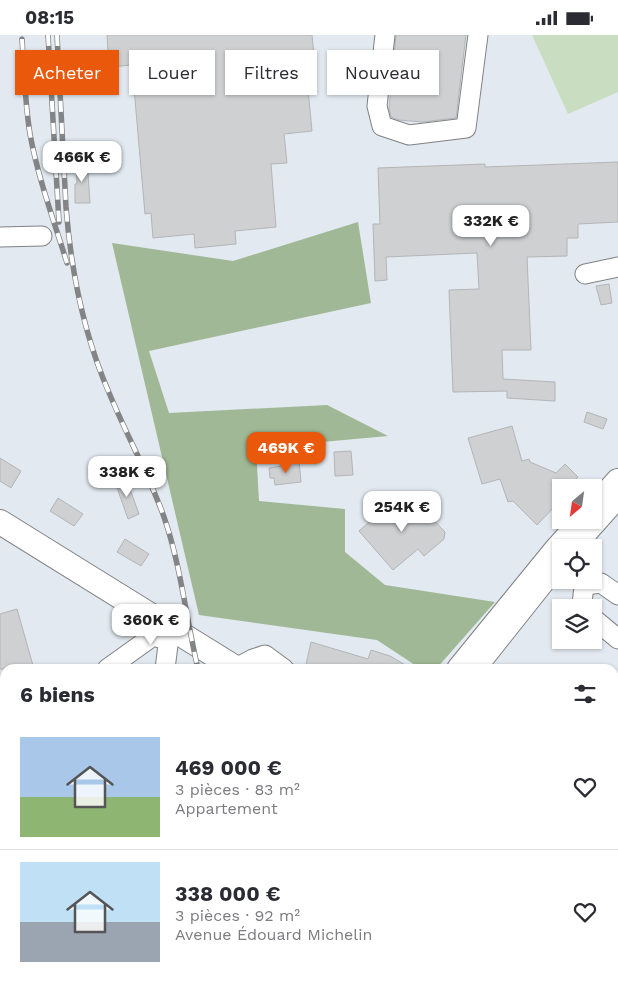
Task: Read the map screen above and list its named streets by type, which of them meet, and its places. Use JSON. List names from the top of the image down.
{
  "north": "bottom left",
  "page": {
    "status": "08:15",
    "chip": [
      "Acheter",
      "Louer",
      "Filtres",
      "Nouveau"
    ],
    "price": [
      "466K €",
      "332K €",
      "469K €",
      "338K €",
      "254K €",
      "360K €"
    ],
    "heading": "6 biens",
    "list": [
      {
        "name": "469 000 €",
        "note": "3 pièces · 83 m² · Appartement"
      },
      {
        "name": "338 000 €",
        "note": "3 pièces · 92 m² · Avenue Édouard Michelin"
      }
    ]
  }
}
